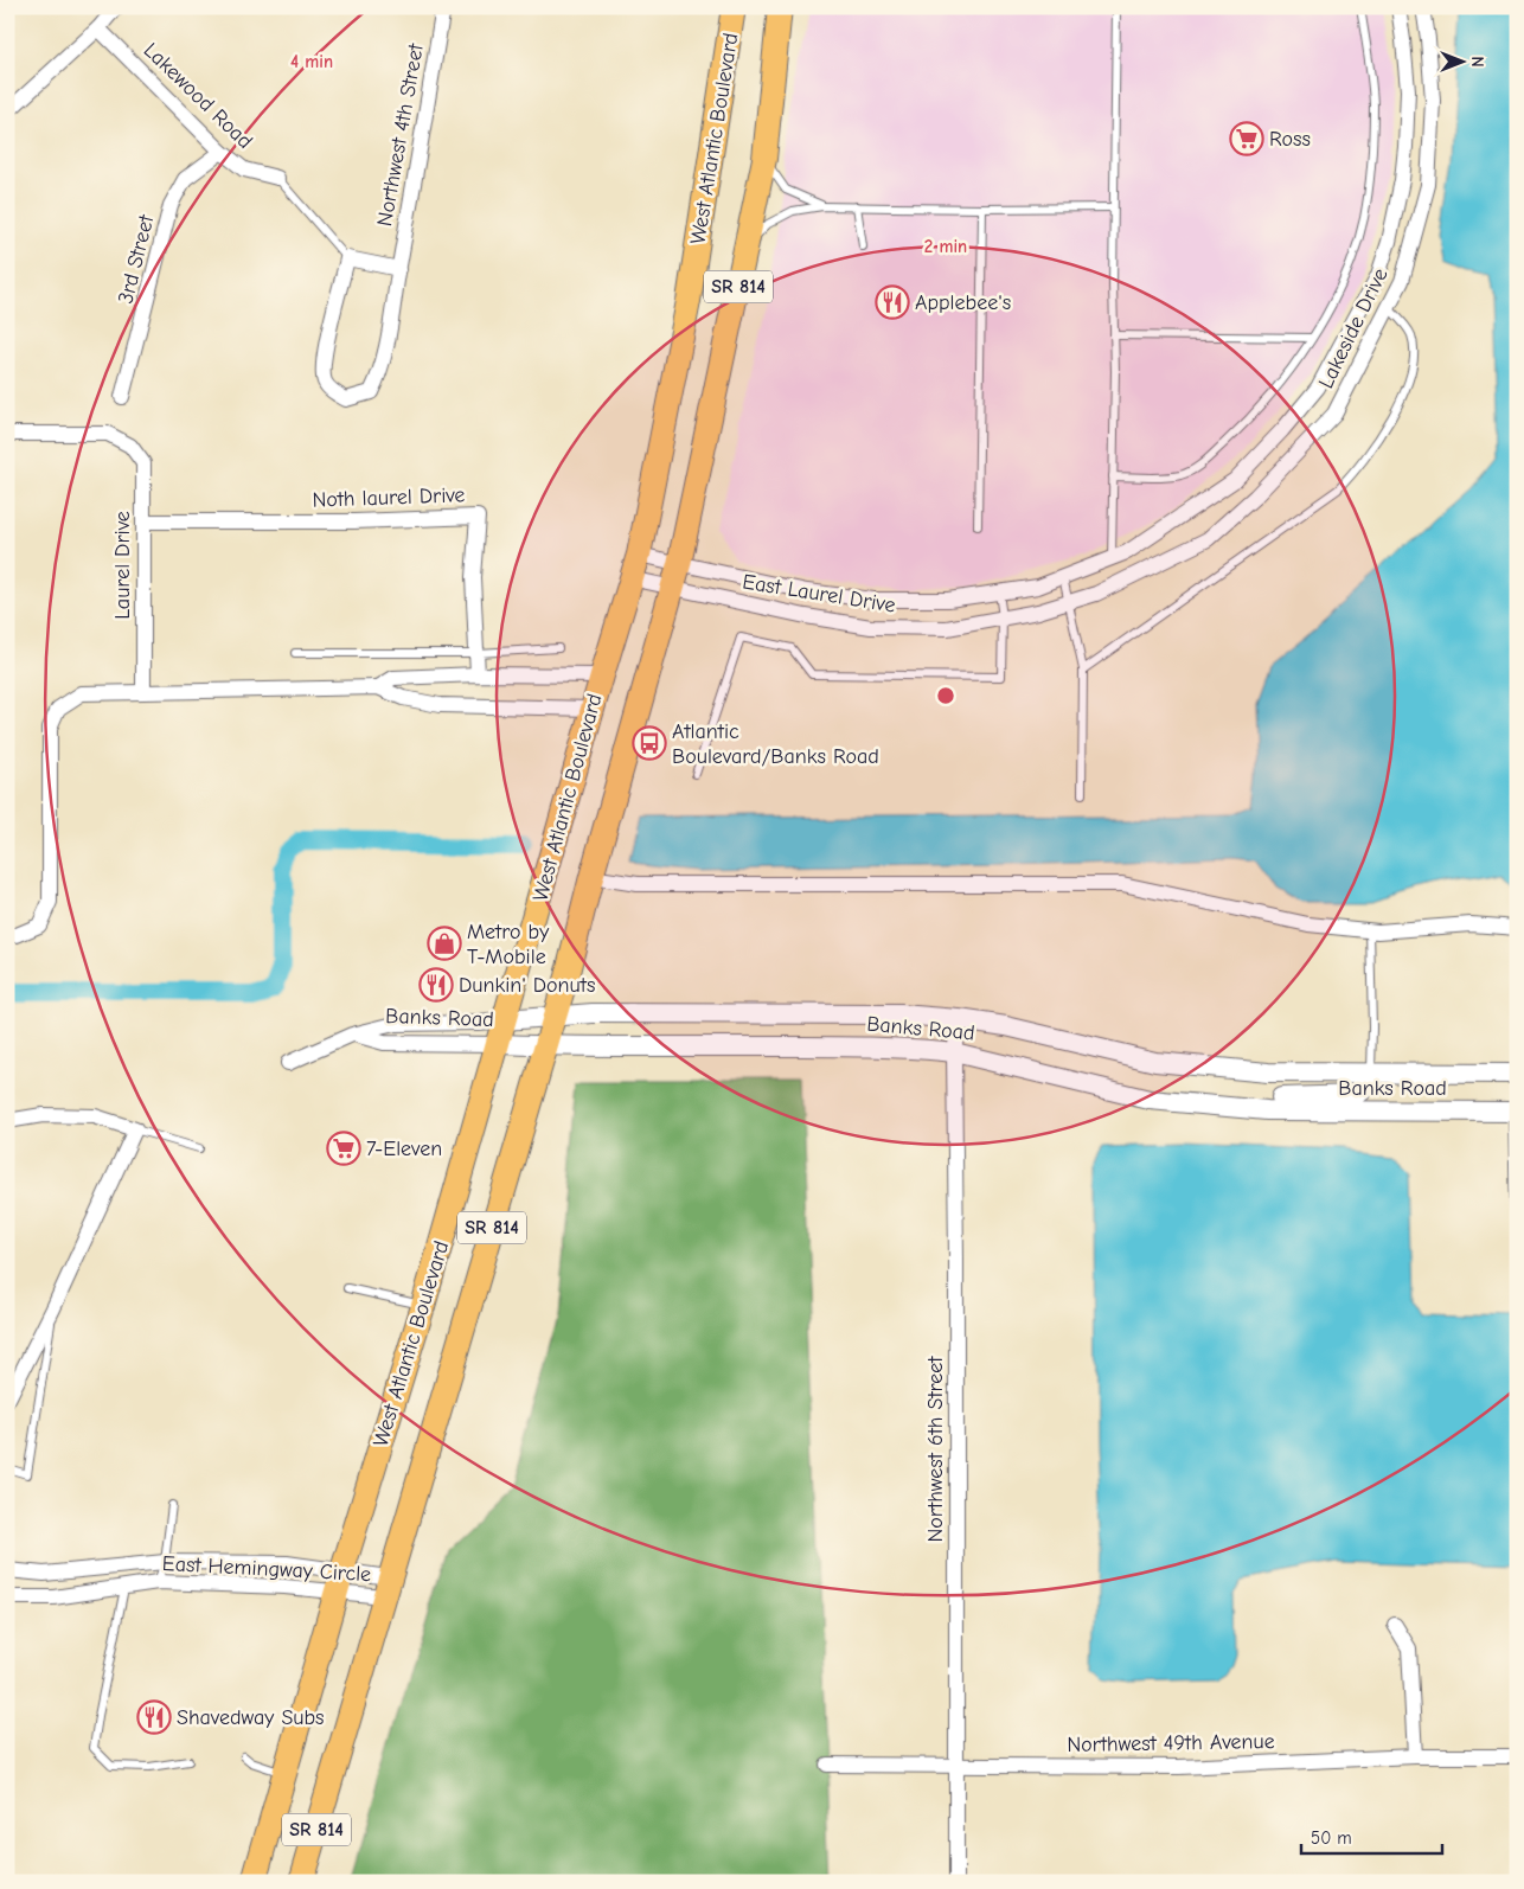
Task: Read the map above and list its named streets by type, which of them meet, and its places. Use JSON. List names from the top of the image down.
{
  "streets": {
    "main road": ["West Atlantic Boulevard", "SR 814"],
    "street": [
      "Lakewood Road",
      "Northwest 4th Street",
      "3rd Street",
      "Lakeside Drive",
      "Noth laurel Drive",
      "Laurel Drive",
      "East Laurel Drive",
      "Banks Road",
      "Northwest 6th Street",
      "East Hemingway Circle",
      "Northwest 49th Avenue"
    ]
  },
  "crossings": [
    ["Lakewood Road", "3rd Street"],
    ["West Atlantic Boulevard", "East Laurel Drive"],
    ["West Atlantic Boulevard", "Banks Road"],
    ["West Atlantic Boulevard", "East Hemingway Circle"],
    ["Lakeside Drive", "East Laurel Drive"],
    ["Noth laurel Drive", "Laurel Drive"],
    ["Banks Road", "Northwest 6th Street"],
    ["Northwest 6th Street", "Northwest 49th Avenue"]
  ],
  "places": {
    "supermarket": ["Ross", "7-Eleven"],
    "restaurant": ["Applebee's", "Dunkin' Donuts", "Shavedway Subs"],
    "bus stop": ["Atlantic Boulevard/Banks Road"],
    "shop": ["Metro by T-Mobile"]
  },
  "scale_bar": "50 m",
  "north": "right",
  "rings": ["4 min", "2 min"]
}
